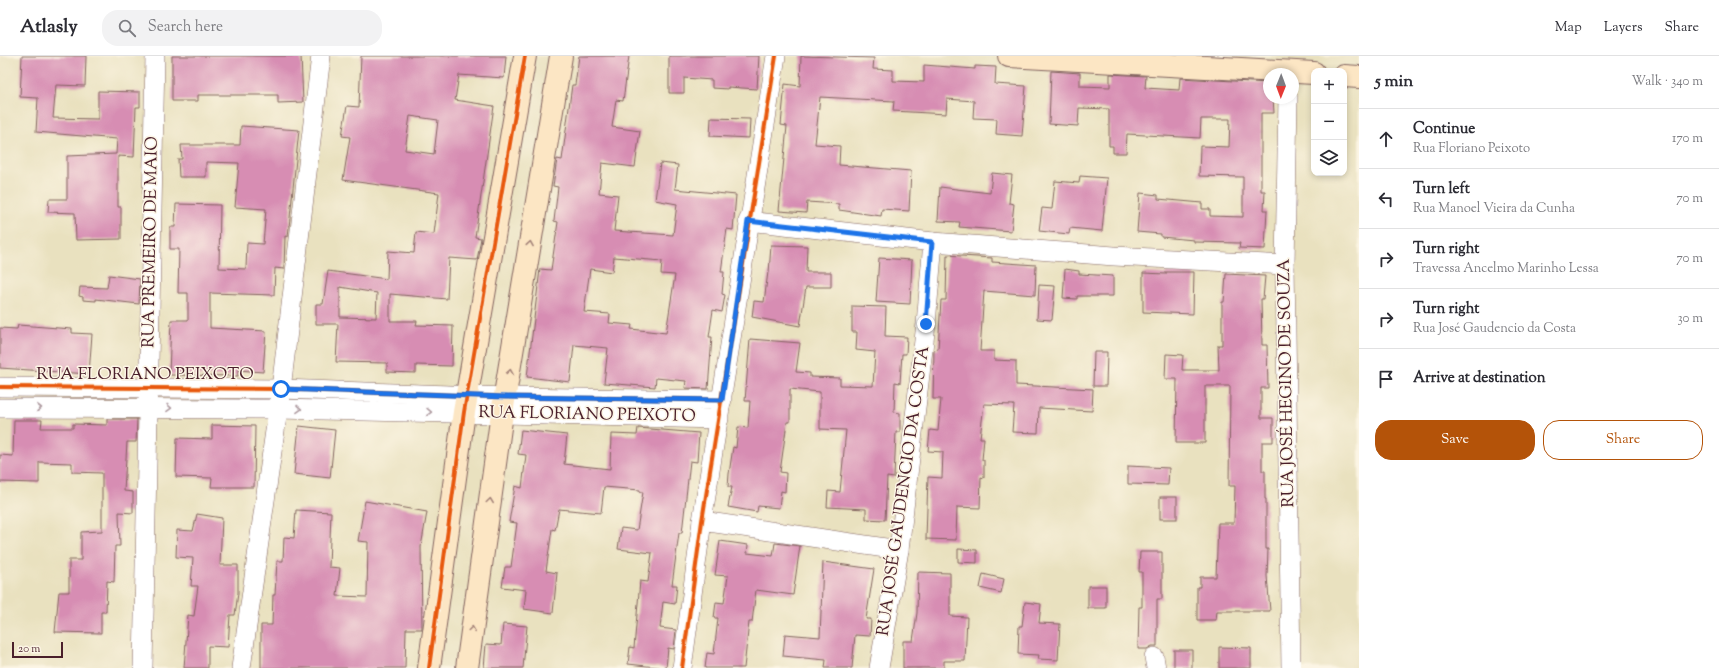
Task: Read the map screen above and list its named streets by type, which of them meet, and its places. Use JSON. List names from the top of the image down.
{
  "streets": {
    "street": [
      "RUA PREMEIRO DE MAIO",
      "RUA FLORIANO PEIXOTO",
      "RUA JOSÉ HEGINO DE SOUZA",
      "RUA JOSÉ GAUDENCIO DA COSTA"
    ]
  },
  "crossings": [
    ["RUA PREMEIRO DE MAIO", "RUA FLORIANO PEIXOTO"]
  ],
  "scale_bar": "20 m",
  "north": "bottom",
  "page": {
    "header": "Atlasly",
    "search": "Search here",
    "nav": ["Map", "Layers", "Share"],
    "heading": ["5 min", "Walk · 340 m"],
    "map_buttons": ["+", "−"],
    "list": [
      ["Continue", "Rua Floriano Peixoto", "170 m"],
      ["Turn left", "Rua Manoel Vieira da Cunha", "70 m"],
      ["Turn right", "Travessa Ancelmo Marinho Lessa", "70 m"],
      ["Turn right", "Rua José Gaudencio da Costa", "30 m"],
      "Arrive at destination"
    ],
    "buttons": ["Save", "Share"],
    "scale": "20 m"
  }
}
